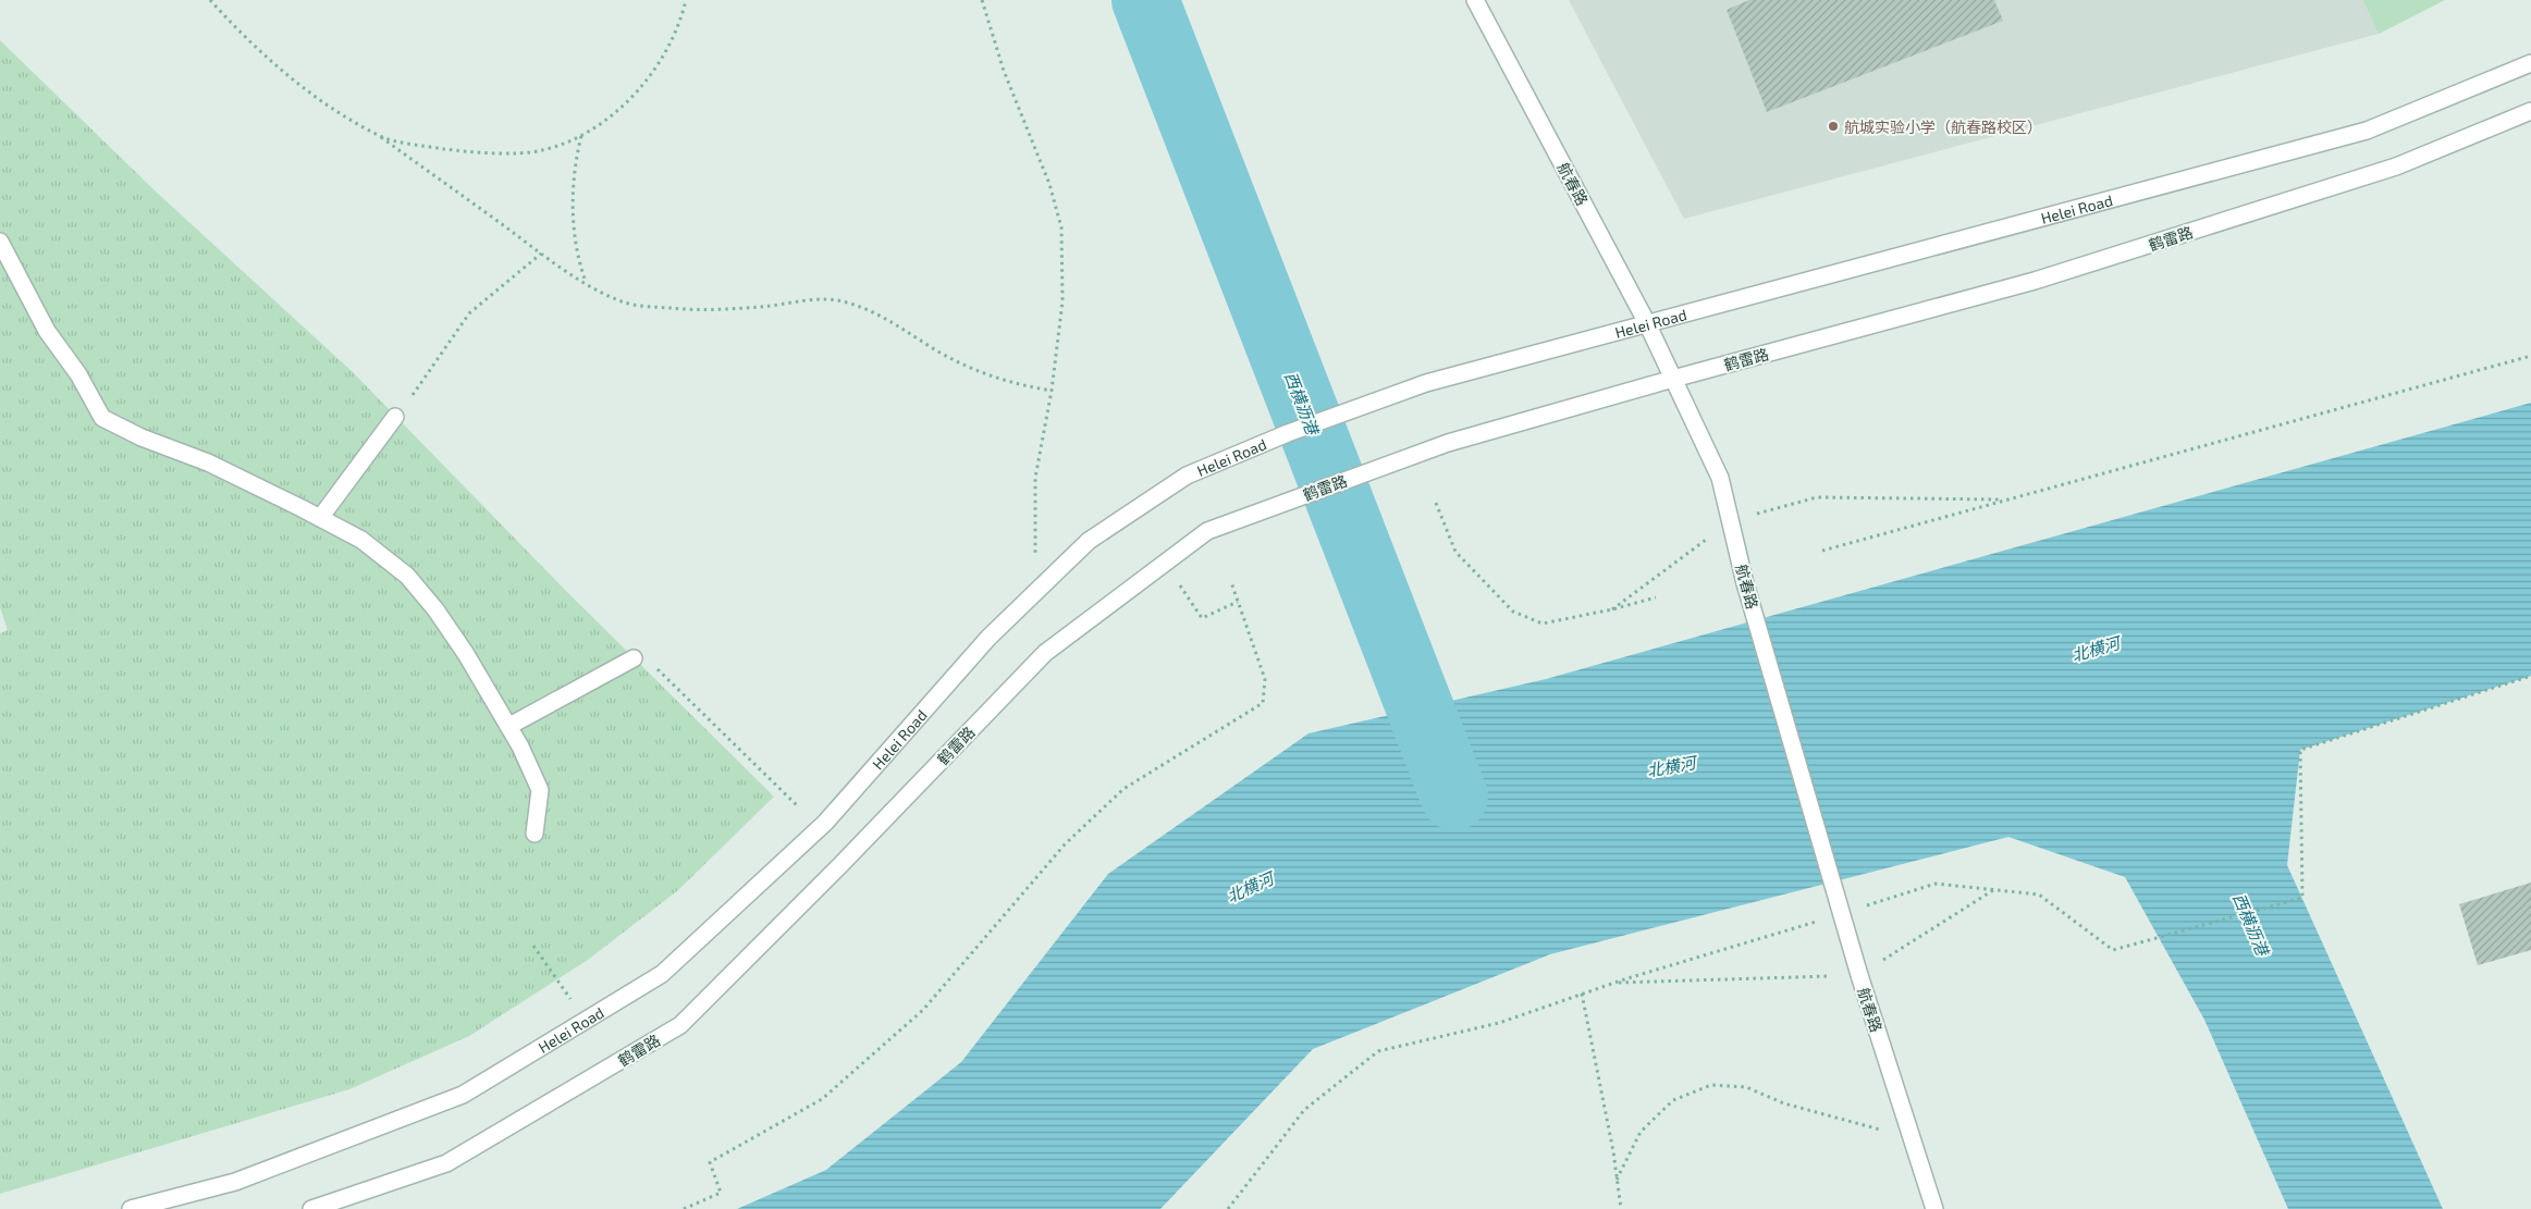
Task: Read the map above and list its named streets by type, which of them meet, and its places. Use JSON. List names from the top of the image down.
{
  "streets": {
    "street": ["航春路", "Helei Road", "鹤雷路"]
  },
  "crossings": [
    ["航春路", "Helei Road"],
    ["航春路", "鹤雷路"]
  ],
  "water": ["西横沥港", "北横河"],
  "places": ["航城实验小学（航春路校区）"]
}
